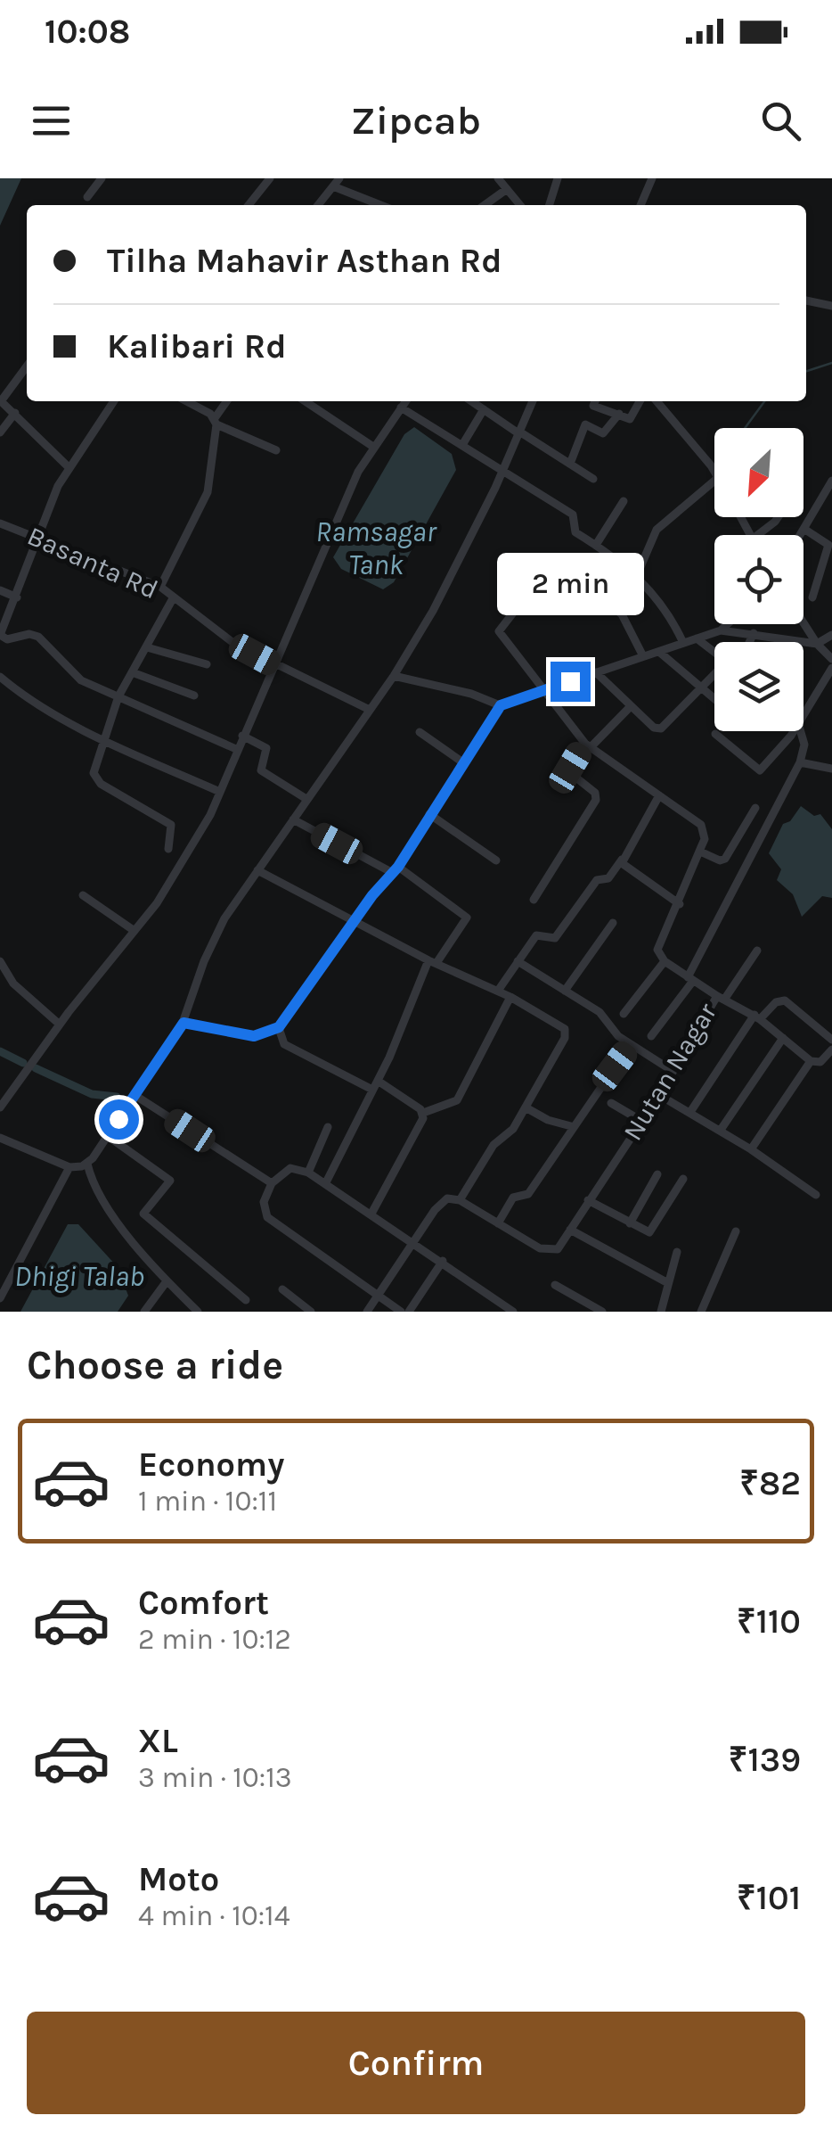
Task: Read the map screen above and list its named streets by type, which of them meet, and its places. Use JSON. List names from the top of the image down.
{
  "streets": {
    "street": ["Basanta Rd", "Nutan Nagar"]
  },
  "water": ["Ramsagar Tank", "Dhigi Talab"],
  "north": "bottom left",
  "page": {
    "status": "10:08",
    "header": "Zipcab",
    "banner": ["Tilha Mahavir Asthan Rd", "Kalibari Rd"],
    "bubble": "2 min",
    "heading": "Choose a ride",
    "list": [
      {
        "name": "Economy",
        "note": "1 min · 10:11",
        "value": "₹82"
      },
      {
        "name": "Comfort",
        "note": "2 min · 10:12",
        "value": "₹110"
      },
      {
        "name": "XL",
        "note": "3 min · 10:13",
        "value": "₹139"
      },
      {
        "name": "Moto",
        "note": "4 min · 10:14",
        "value": "₹101"
      }
    ],
    "buttons": "Confirm"
  }
}
